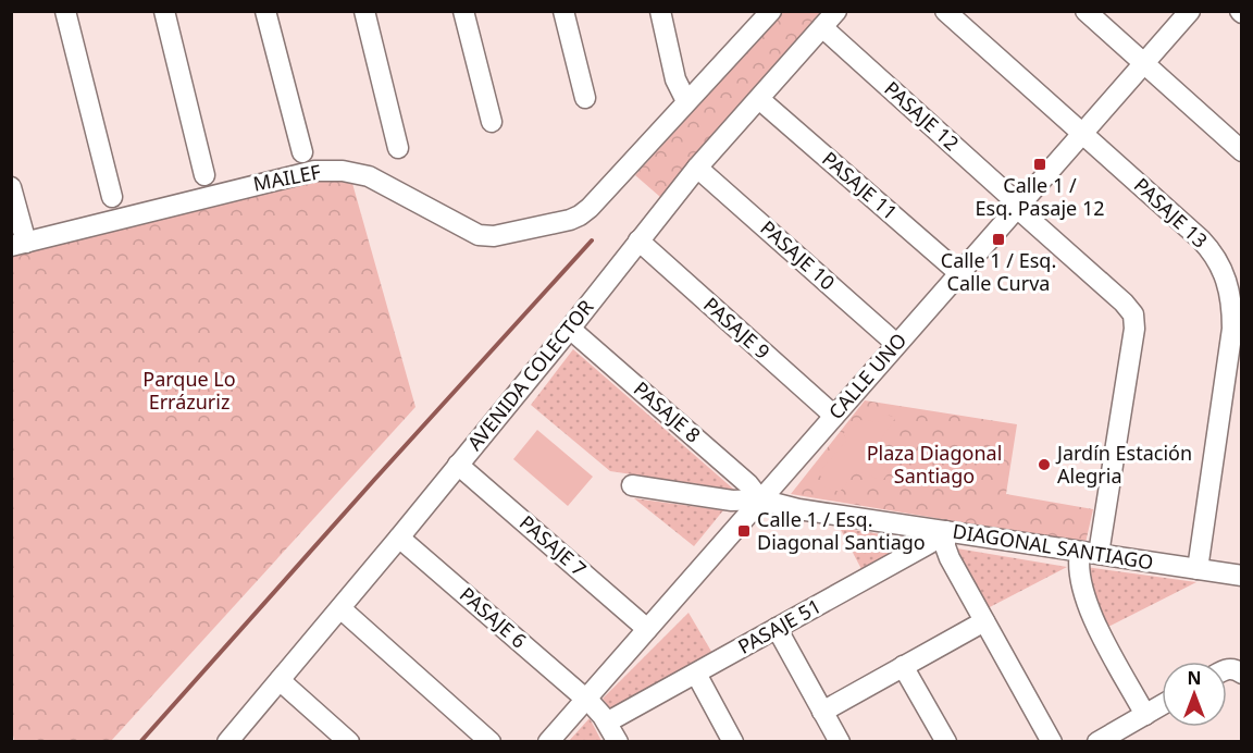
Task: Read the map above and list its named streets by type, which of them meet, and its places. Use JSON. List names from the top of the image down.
{
  "streets": {
    "street": [
      "PASAJE 12",
      "MAILEF",
      "PASAJE 11",
      "PASAJE 13",
      "PASAJE 10",
      "PASAJE 9",
      "AVENIDA COLECTOR",
      "CALLE UNO",
      "PASAJE 8",
      "PASAJE 7",
      "DIAGONAL SANTIAGO",
      "PASAJE 6",
      "PASAJE 51"
    ]
  },
  "crossings": [
    ["PASAJE 12", "AVENIDA COLECTOR"],
    ["PASAJE 12", "CALLE UNO"],
    ["PASAJE 12", "DIAGONAL SANTIAGO"],
    ["PASAJE 11", "AVENIDA COLECTOR"],
    ["PASAJE 11", "CALLE UNO"],
    ["PASAJE 13", "CALLE UNO"],
    ["PASAJE 13", "DIAGONAL SANTIAGO"],
    ["PASAJE 10", "AVENIDA COLECTOR"],
    ["PASAJE 10", "CALLE UNO"],
    ["PASAJE 9", "AVENIDA COLECTOR"],
    ["PASAJE 9", "CALLE UNO"],
    ["AVENIDA COLECTOR", "PASAJE 8"],
    ["AVENIDA COLECTOR", "PASAJE 7"],
    ["AVENIDA COLECTOR", "PASAJE 6"],
    ["CALLE UNO", "PASAJE 8"],
    ["CALLE UNO", "PASAJE 7"],
    ["CALLE UNO", "DIAGONAL SANTIAGO"],
    ["CALLE UNO", "PASAJE 6"],
    ["PASAJE 8", "DIAGONAL SANTIAGO"],
    ["DIAGONAL SANTIAGO", "PASAJE 51"]
  ],
  "parks": ["Parque Lo Errázuriz", "Plaza Diagonal Santiago"],
  "places": {
    "transit": ["Calle 1 / Esq. Pasaje 12", "Calle 1 / Esq. Calle Curva", "Calle 1 / Esq. Diagonal Santiago"],
    "other": ["Jardín Estación Alegria"]
  },
  "north": "top"
}
